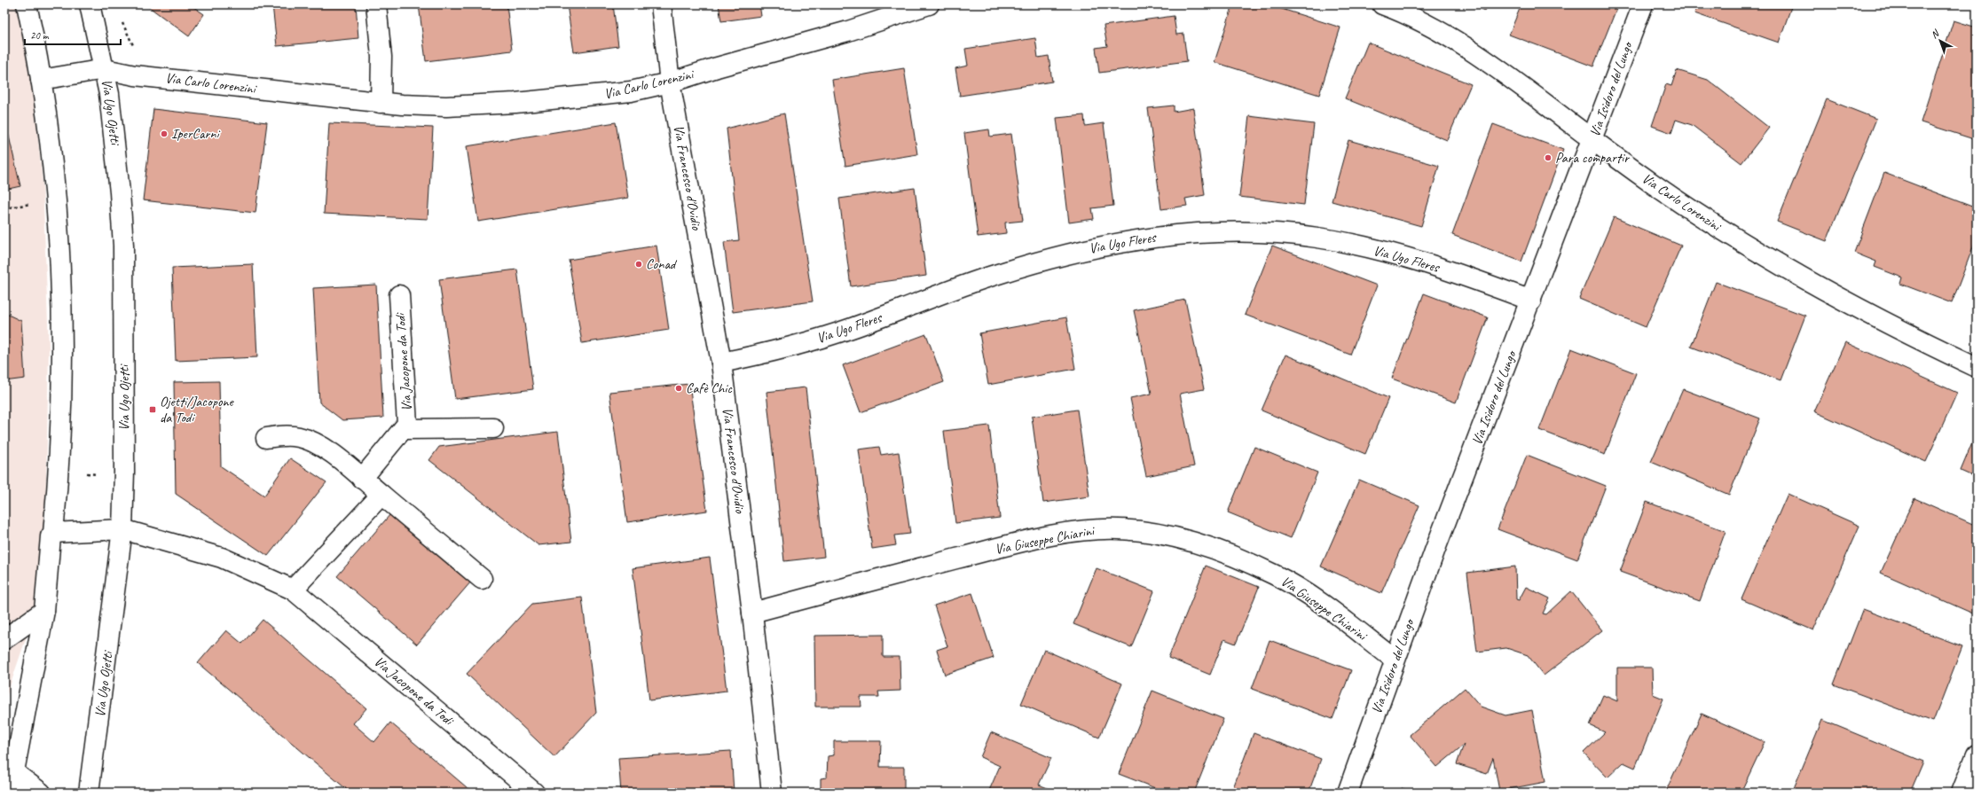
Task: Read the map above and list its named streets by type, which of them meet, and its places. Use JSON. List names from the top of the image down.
{
  "streets": {
    "street": [
      "Via Carlo Lorenzini",
      "Via Isidoro del Lungo",
      "Via Ugo Ojetti",
      "Via Francesco d'Ovidio",
      "Via Ugo Fleres",
      "Via Jacopone da Todi",
      "Via Giuseppe Chiarini"
    ]
  },
  "crossings": [
    ["Via Carlo Lorenzini", "Via Isidoro del Lungo"],
    ["Via Carlo Lorenzini", "Via Ugo Ojetti"],
    ["Via Carlo Lorenzini", "Via Francesco d'Ovidio"],
    ["Via Isidoro del Lungo", "Via Ugo Fleres"],
    ["Via Isidoro del Lungo", "Via Giuseppe Chiarini"],
    ["Via Ugo Ojetti", "Via Jacopone da Todi"],
    ["Via Francesco d'Ovidio", "Via Ugo Fleres"],
    ["Via Francesco d'Ovidio", "Via Giuseppe Chiarini"]
  ],
  "places": {
    "other": [
      "IperCarni",
      "Para compartir",
      "Conad",
      "Cafè Chic"
    ],
    "transit": ["Ojetti/Jacopone da Todi"]
  },
  "scale_bar": "20 m",
  "north": "top left"
}
